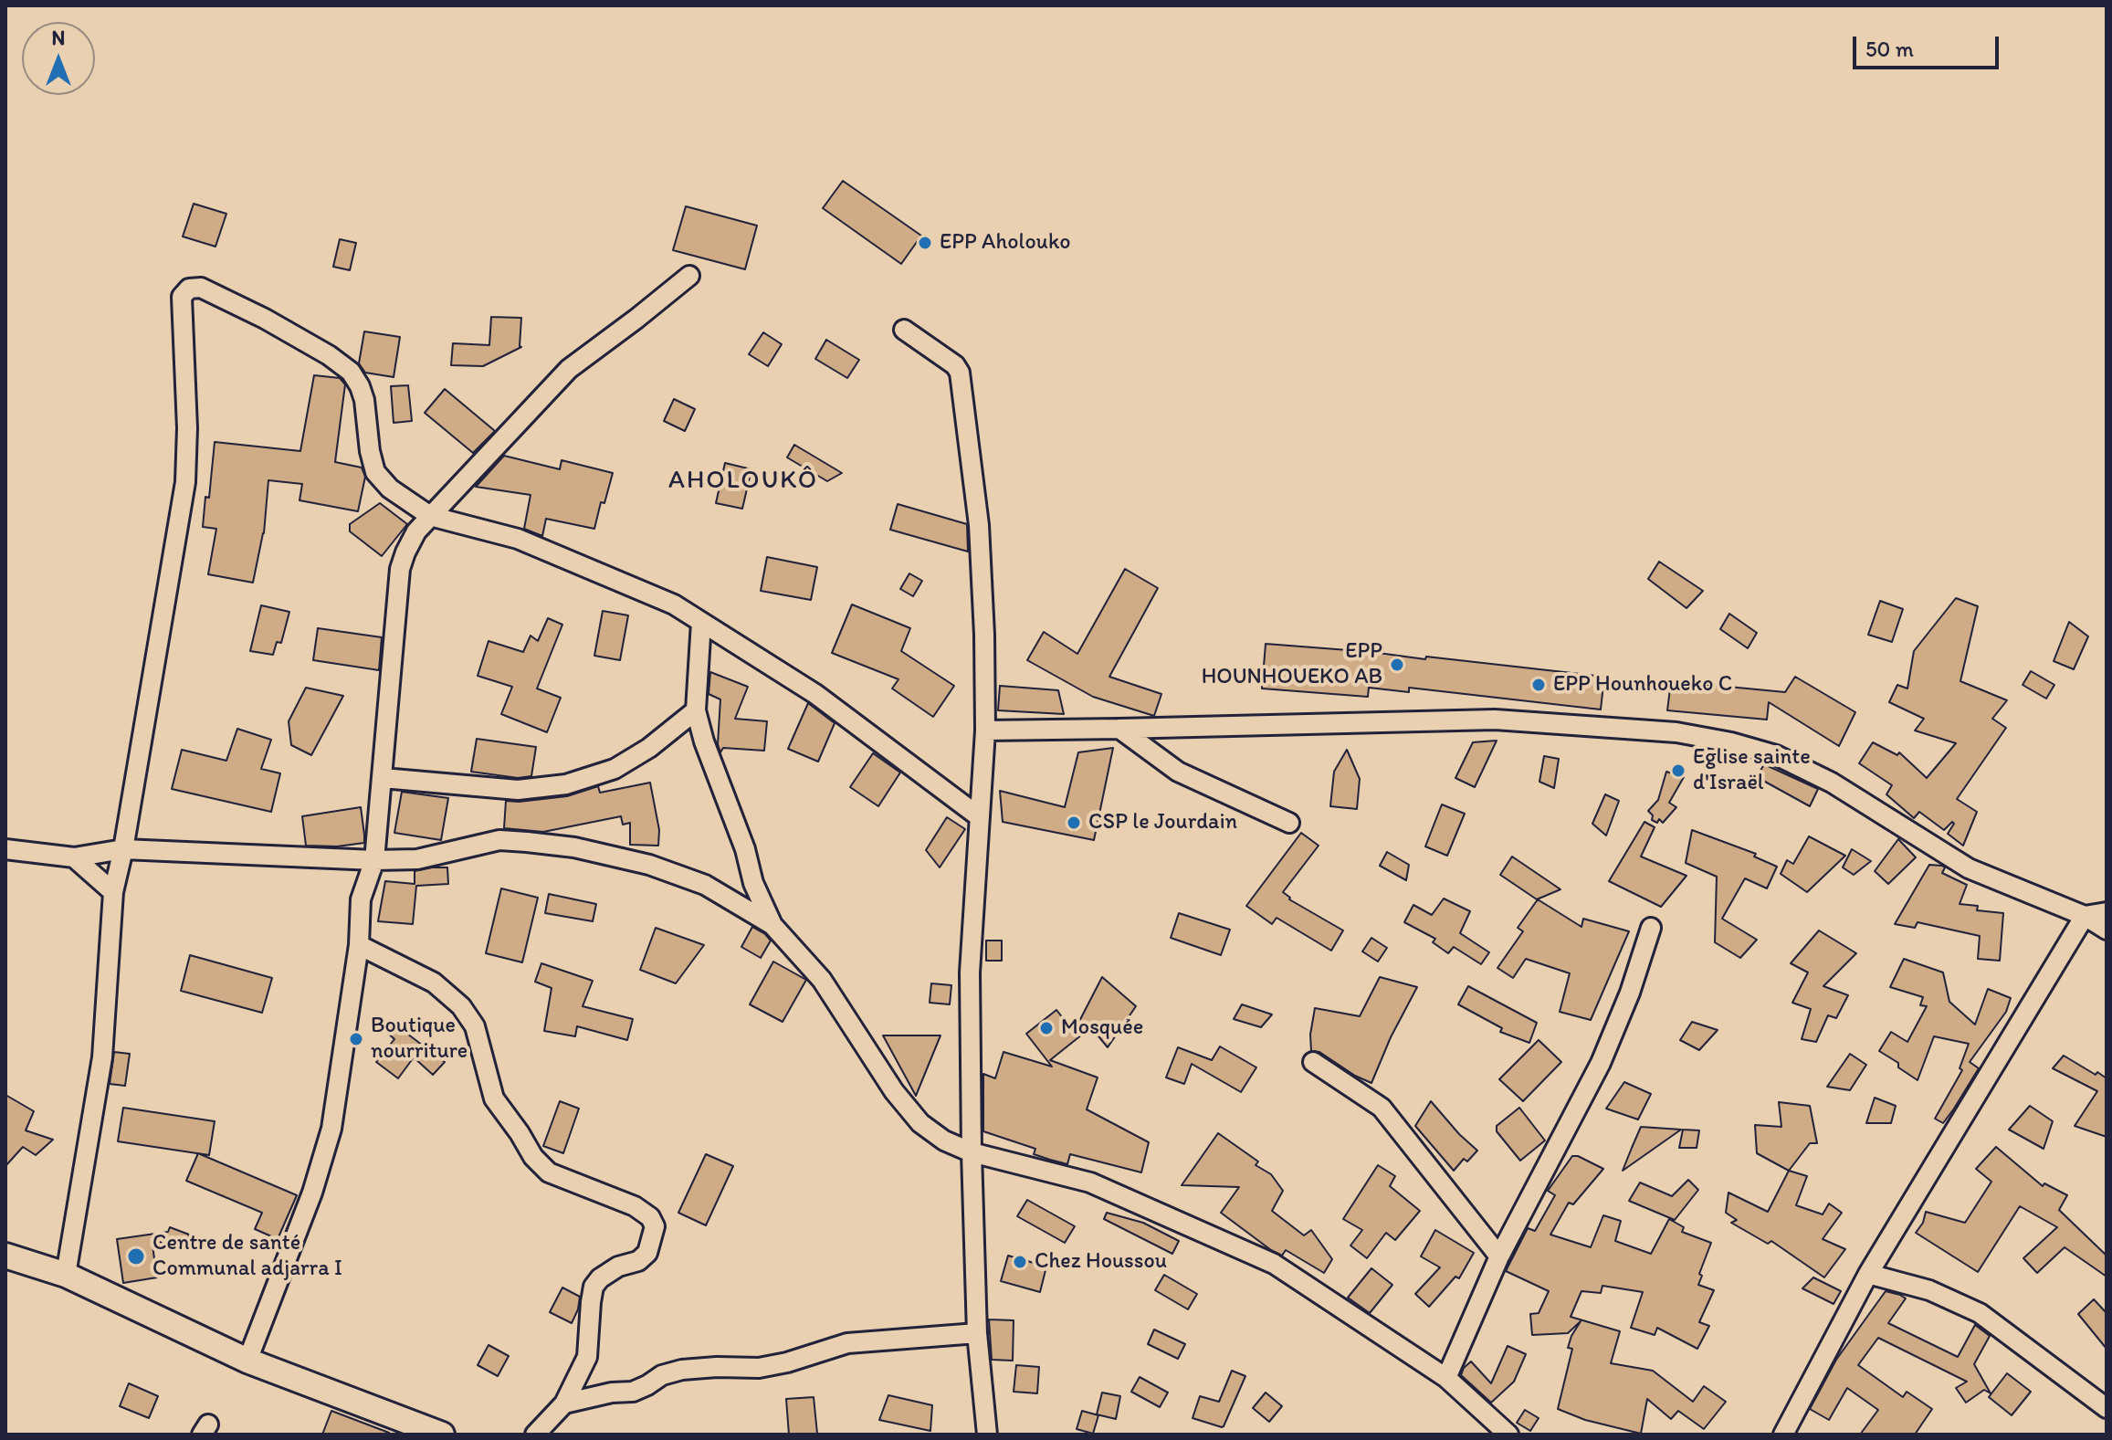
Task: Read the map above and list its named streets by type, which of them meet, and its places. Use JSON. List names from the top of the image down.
{
  "districts": ["AHOLOUKÔ"],
  "places": [
    "EPP Aholouko",
    "EPP HOUNHOUEKO AB",
    "EPP Hounhoueko C",
    "Eglise sainte d'Israël",
    "CSP le Jourdain",
    "Mosquée",
    "Boutique nourriture",
    "Centre de santé Communal adjarra I",
    "Chez Houssou"
  ],
  "scale_bar": "50 m",
  "north": "top"
}
